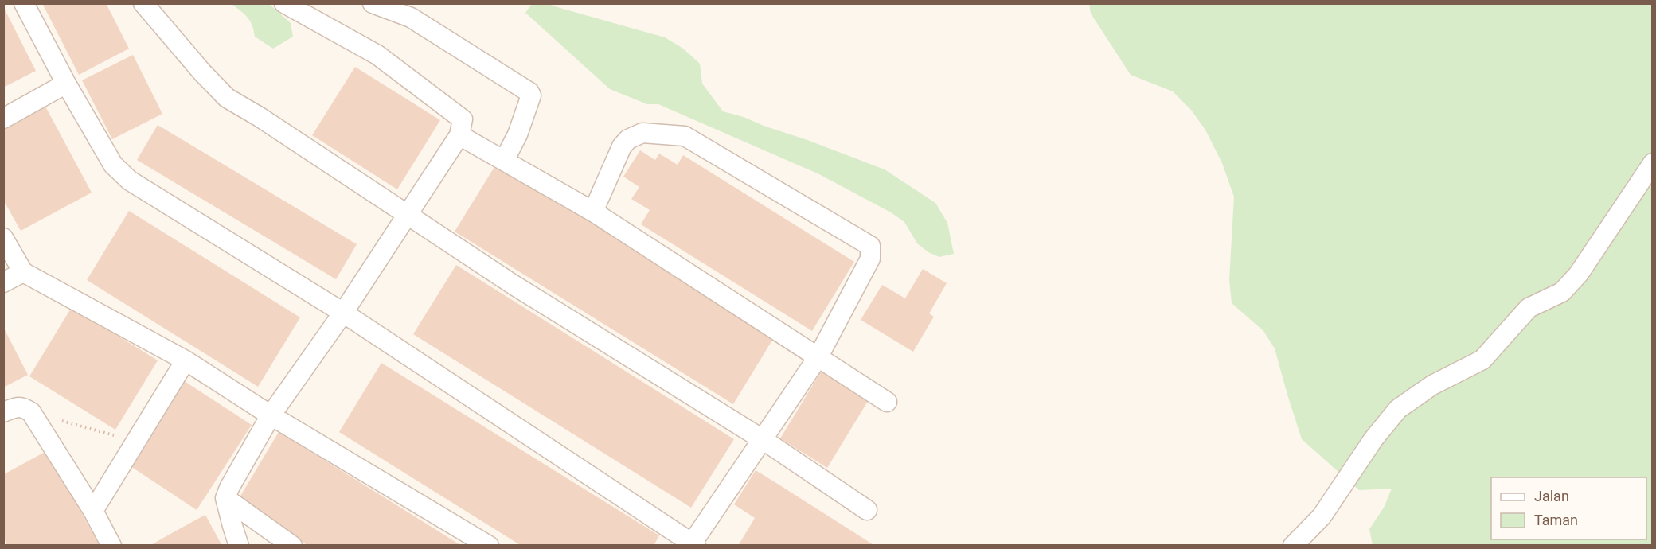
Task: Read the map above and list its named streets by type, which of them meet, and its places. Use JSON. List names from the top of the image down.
{
  "legend": ["Jalan", "Taman"]
}
